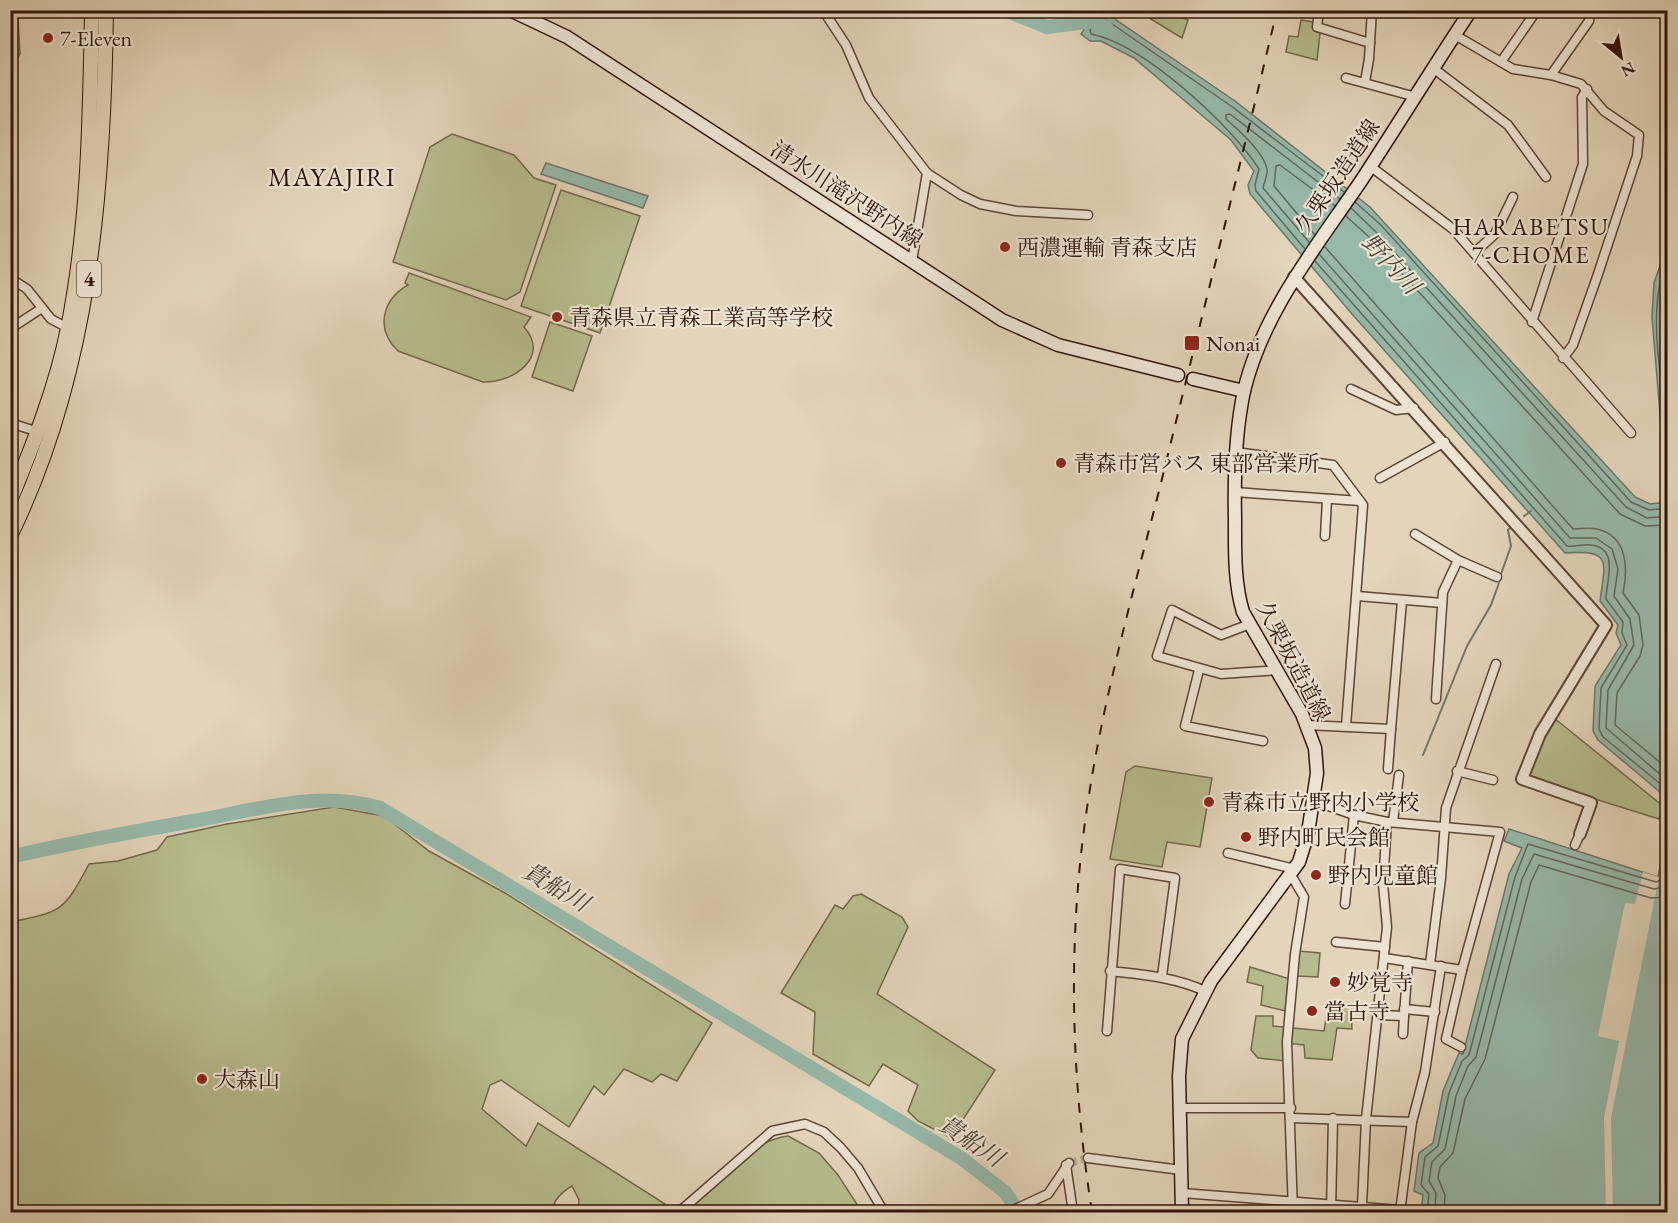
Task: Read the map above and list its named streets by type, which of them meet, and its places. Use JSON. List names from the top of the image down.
{
  "streets": {
    "highway": ["4"],
    "main road": ["久栗坂造道線", "清水川滝沢野内線"]
  },
  "districts": ["MAYAJIRI", "HARABETSU 7-CHOME"],
  "water": ["野内川", "貴船川"],
  "places": {
    "other": [
      "7-Eleven",
      "西濃運輸 青森支店",
      "青森県立青森工業高等学校",
      "青森市営バス 東部営業所",
      "青森市立野内小学校",
      "野内町民会館",
      "野内児童館",
      "妙覚寺",
      "當古寺",
      "大森山"
    ],
    "transit": ["Nonai"]
  },
  "north": "bottom right"
}
